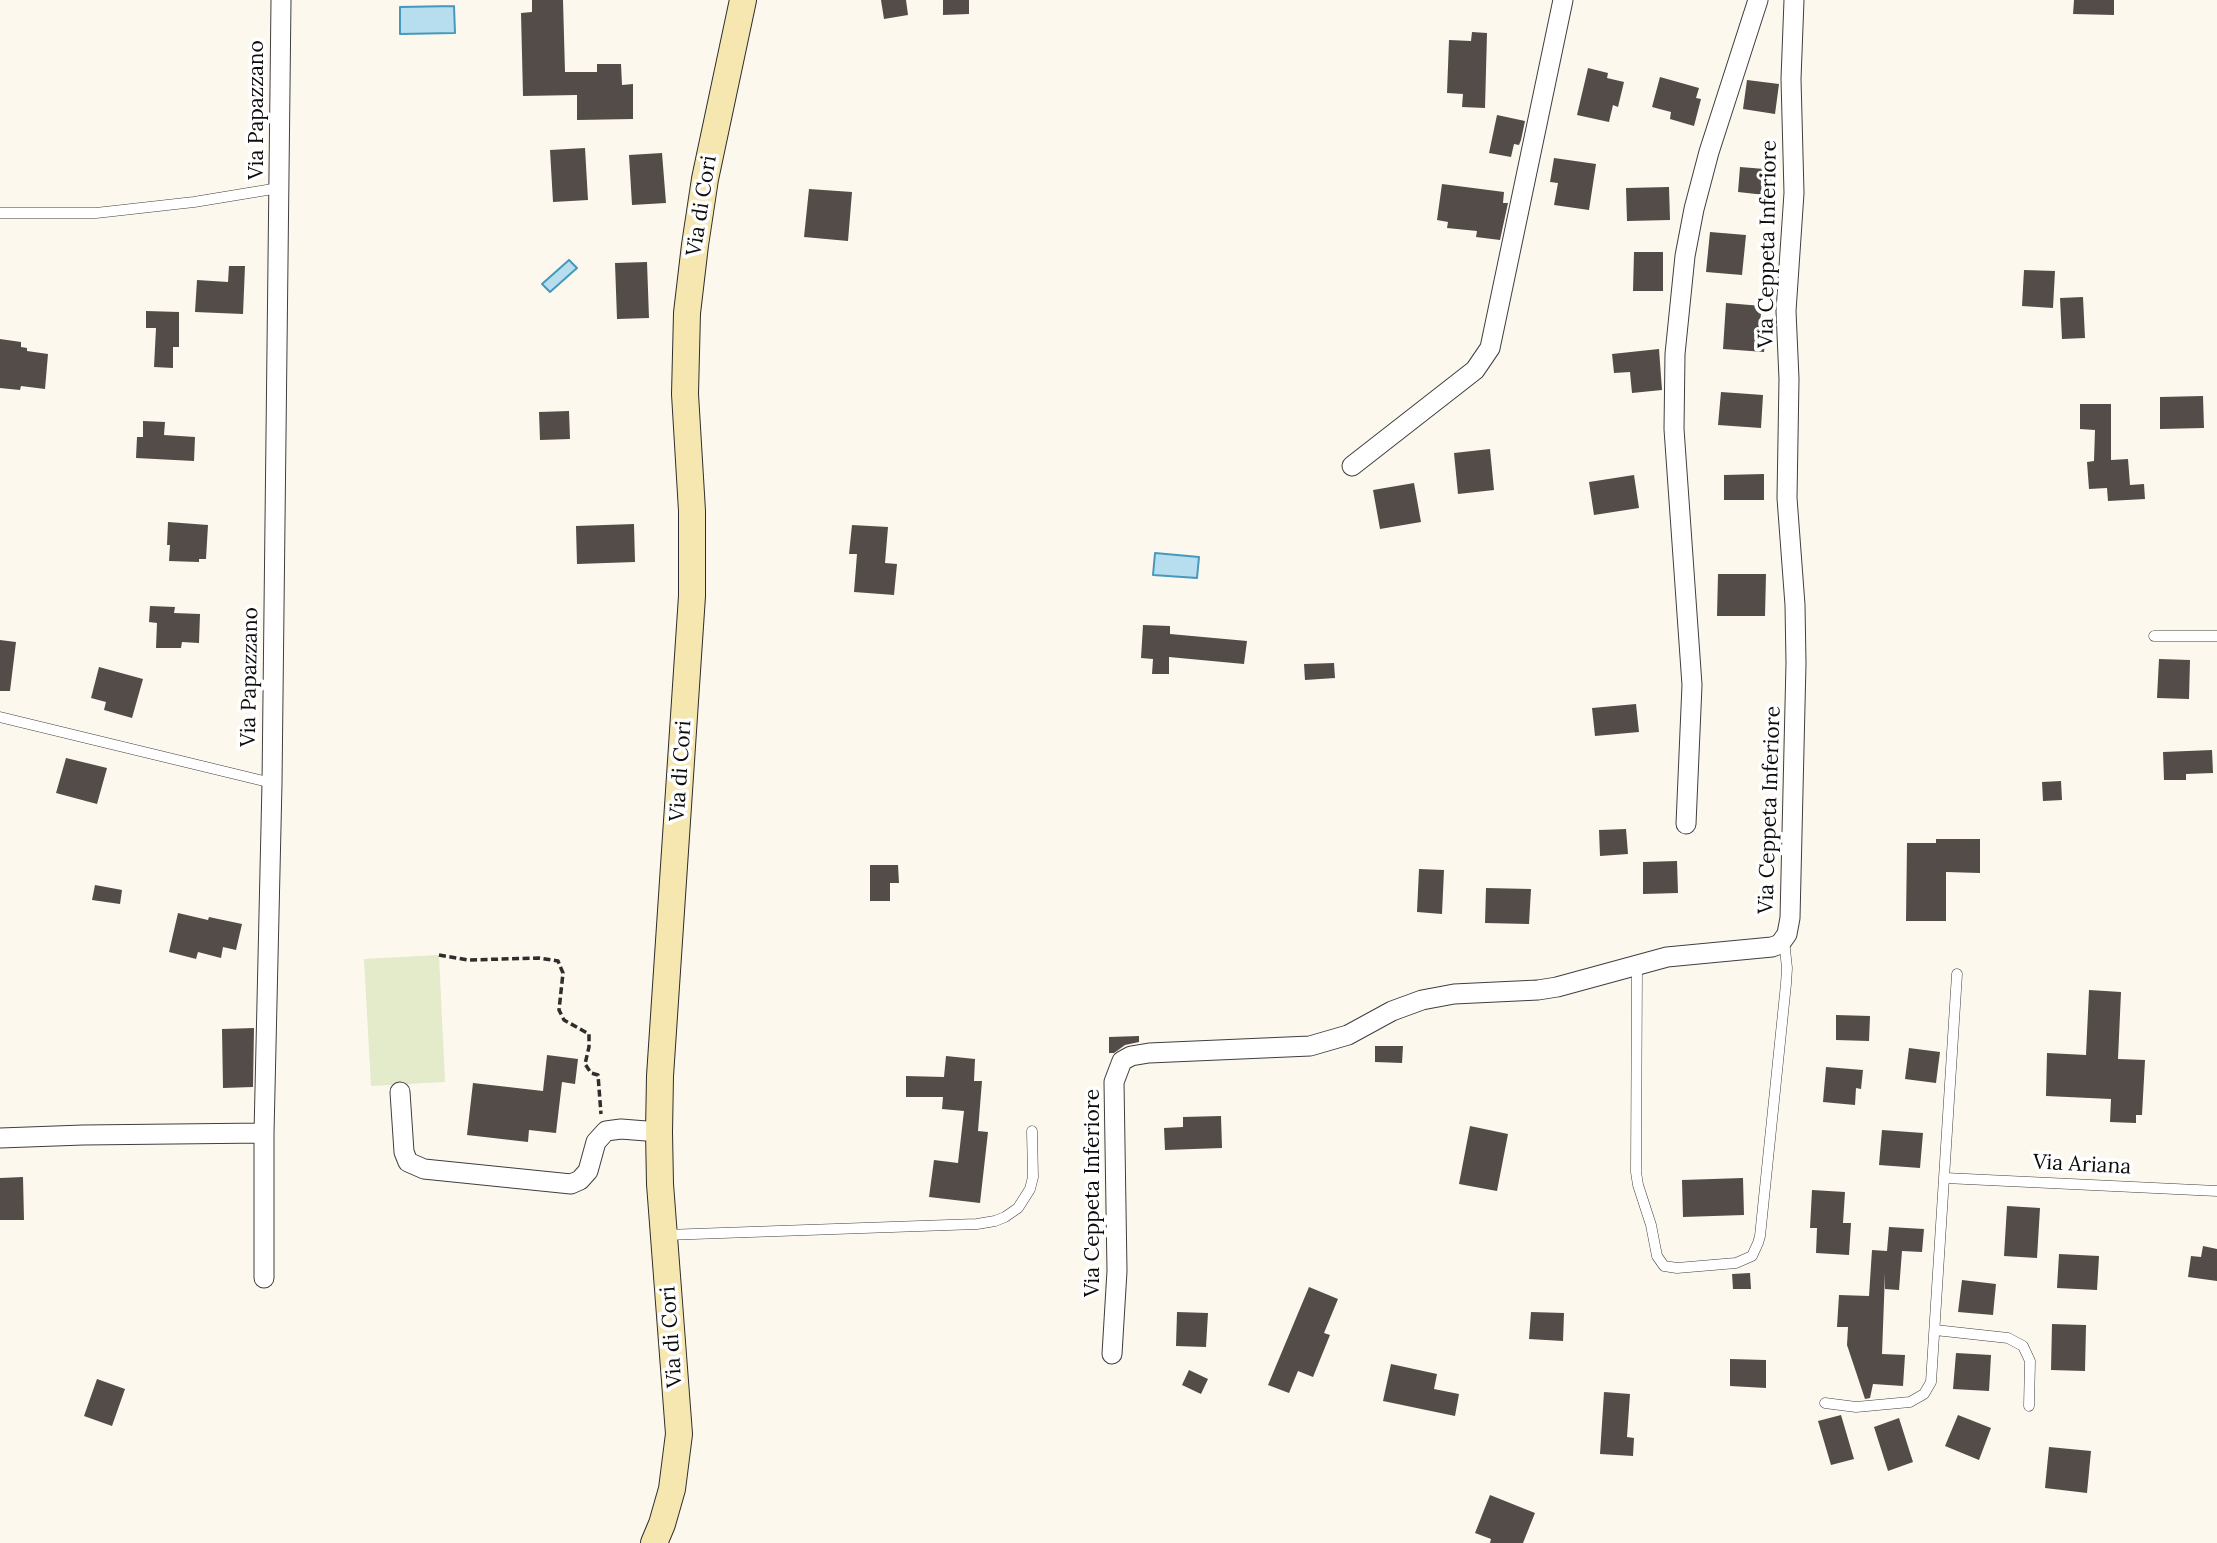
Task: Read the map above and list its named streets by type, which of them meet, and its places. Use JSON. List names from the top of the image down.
{
  "streets": {
    "main road": ["Via di Cori"],
    "street": ["Via Papazzano", "Via Ceppeta Inferiore"],
    "lane": ["Via Ariana"]
  }
}
